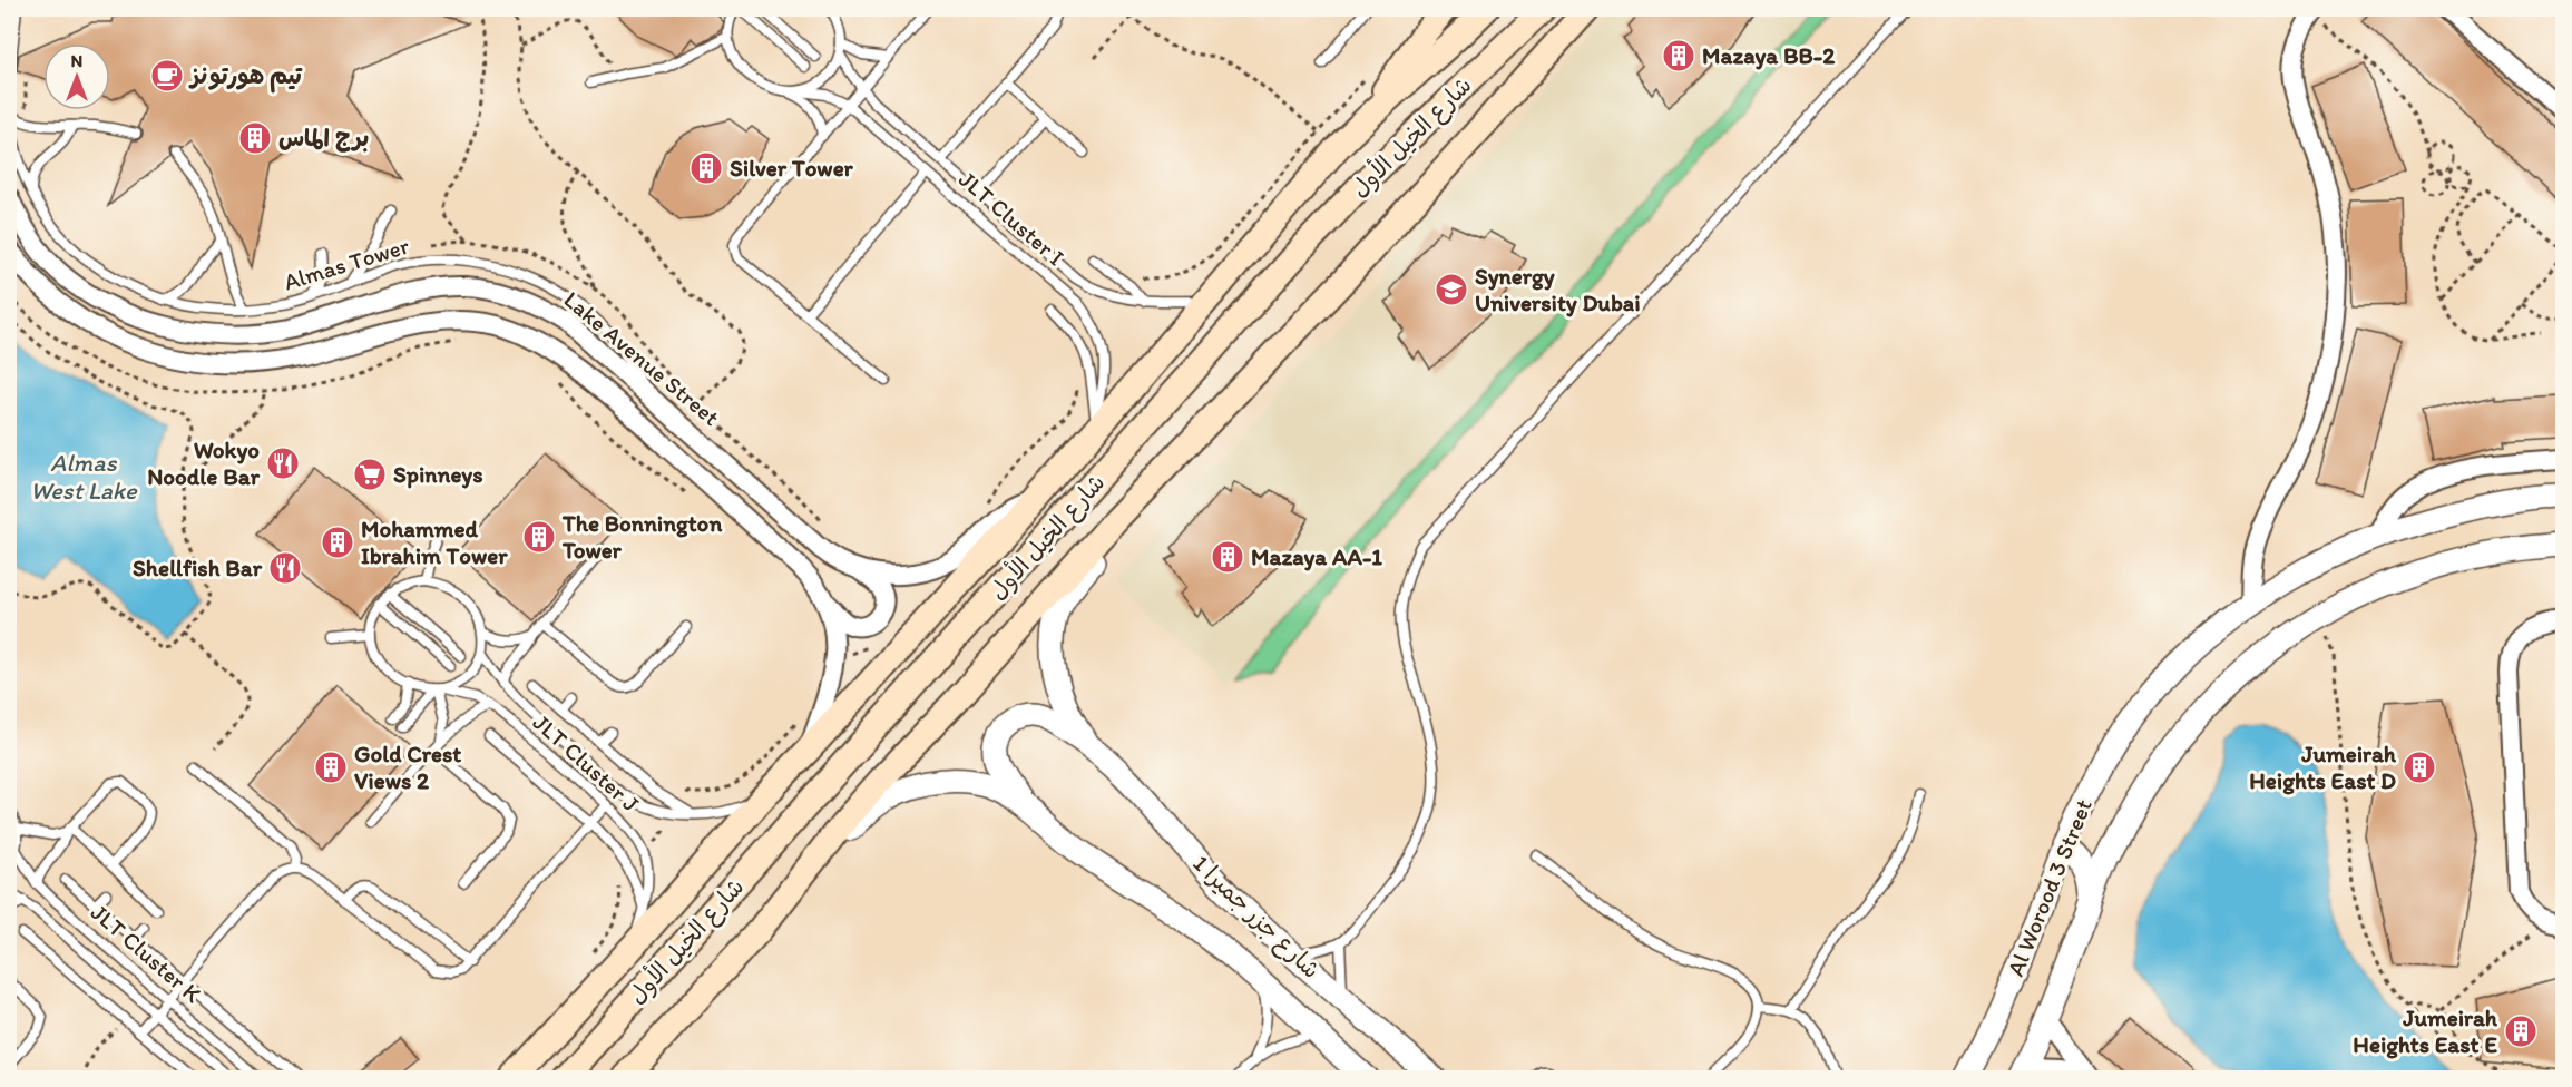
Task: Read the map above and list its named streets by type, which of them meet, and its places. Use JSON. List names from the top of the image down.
{
  "streets": {
    "main road": ["شارع الخيل الأول"],
    "street": ["Lake Avenue Street", "Al Worood 3 Street", "شارع جزر جميرا 1"],
    "lane": [
      "JLT Cluster I",
      "Almas Tower",
      "JLT Cluster J",
      "JLT Cluster K"
    ]
  },
  "crossings": [
    ["شارع الخيل الأول", "JLT Cluster I"],
    ["شارع الخيل الأول", "Lake Avenue Street"],
    ["شارع الخيل الأول", "JLT Cluster J"],
    ["Almas Tower", "Lake Avenue Street"]
  ],
  "water": ["Almas West Lake"],
  "places": {
    "building": [
      "Mazaya BB-2",
      "برج الماس",
      "Silver Tower",
      "The Bonnington Tower",
      "Mohammed Ibrahim Tower",
      "Mazaya AA-1",
      "Gold Crest Views 2",
      "Jumeirah Heights East D",
      "Jumeirah Heights East E"
    ],
    "cafe": ["تيم هورتونز"],
    "school or university": ["Synergy University Dubai"],
    "restaurant": ["Wokyo Noodle Bar", "Shellfish Bar"],
    "supermarket": ["Spinneys"]
  },
  "north": "top"
}
